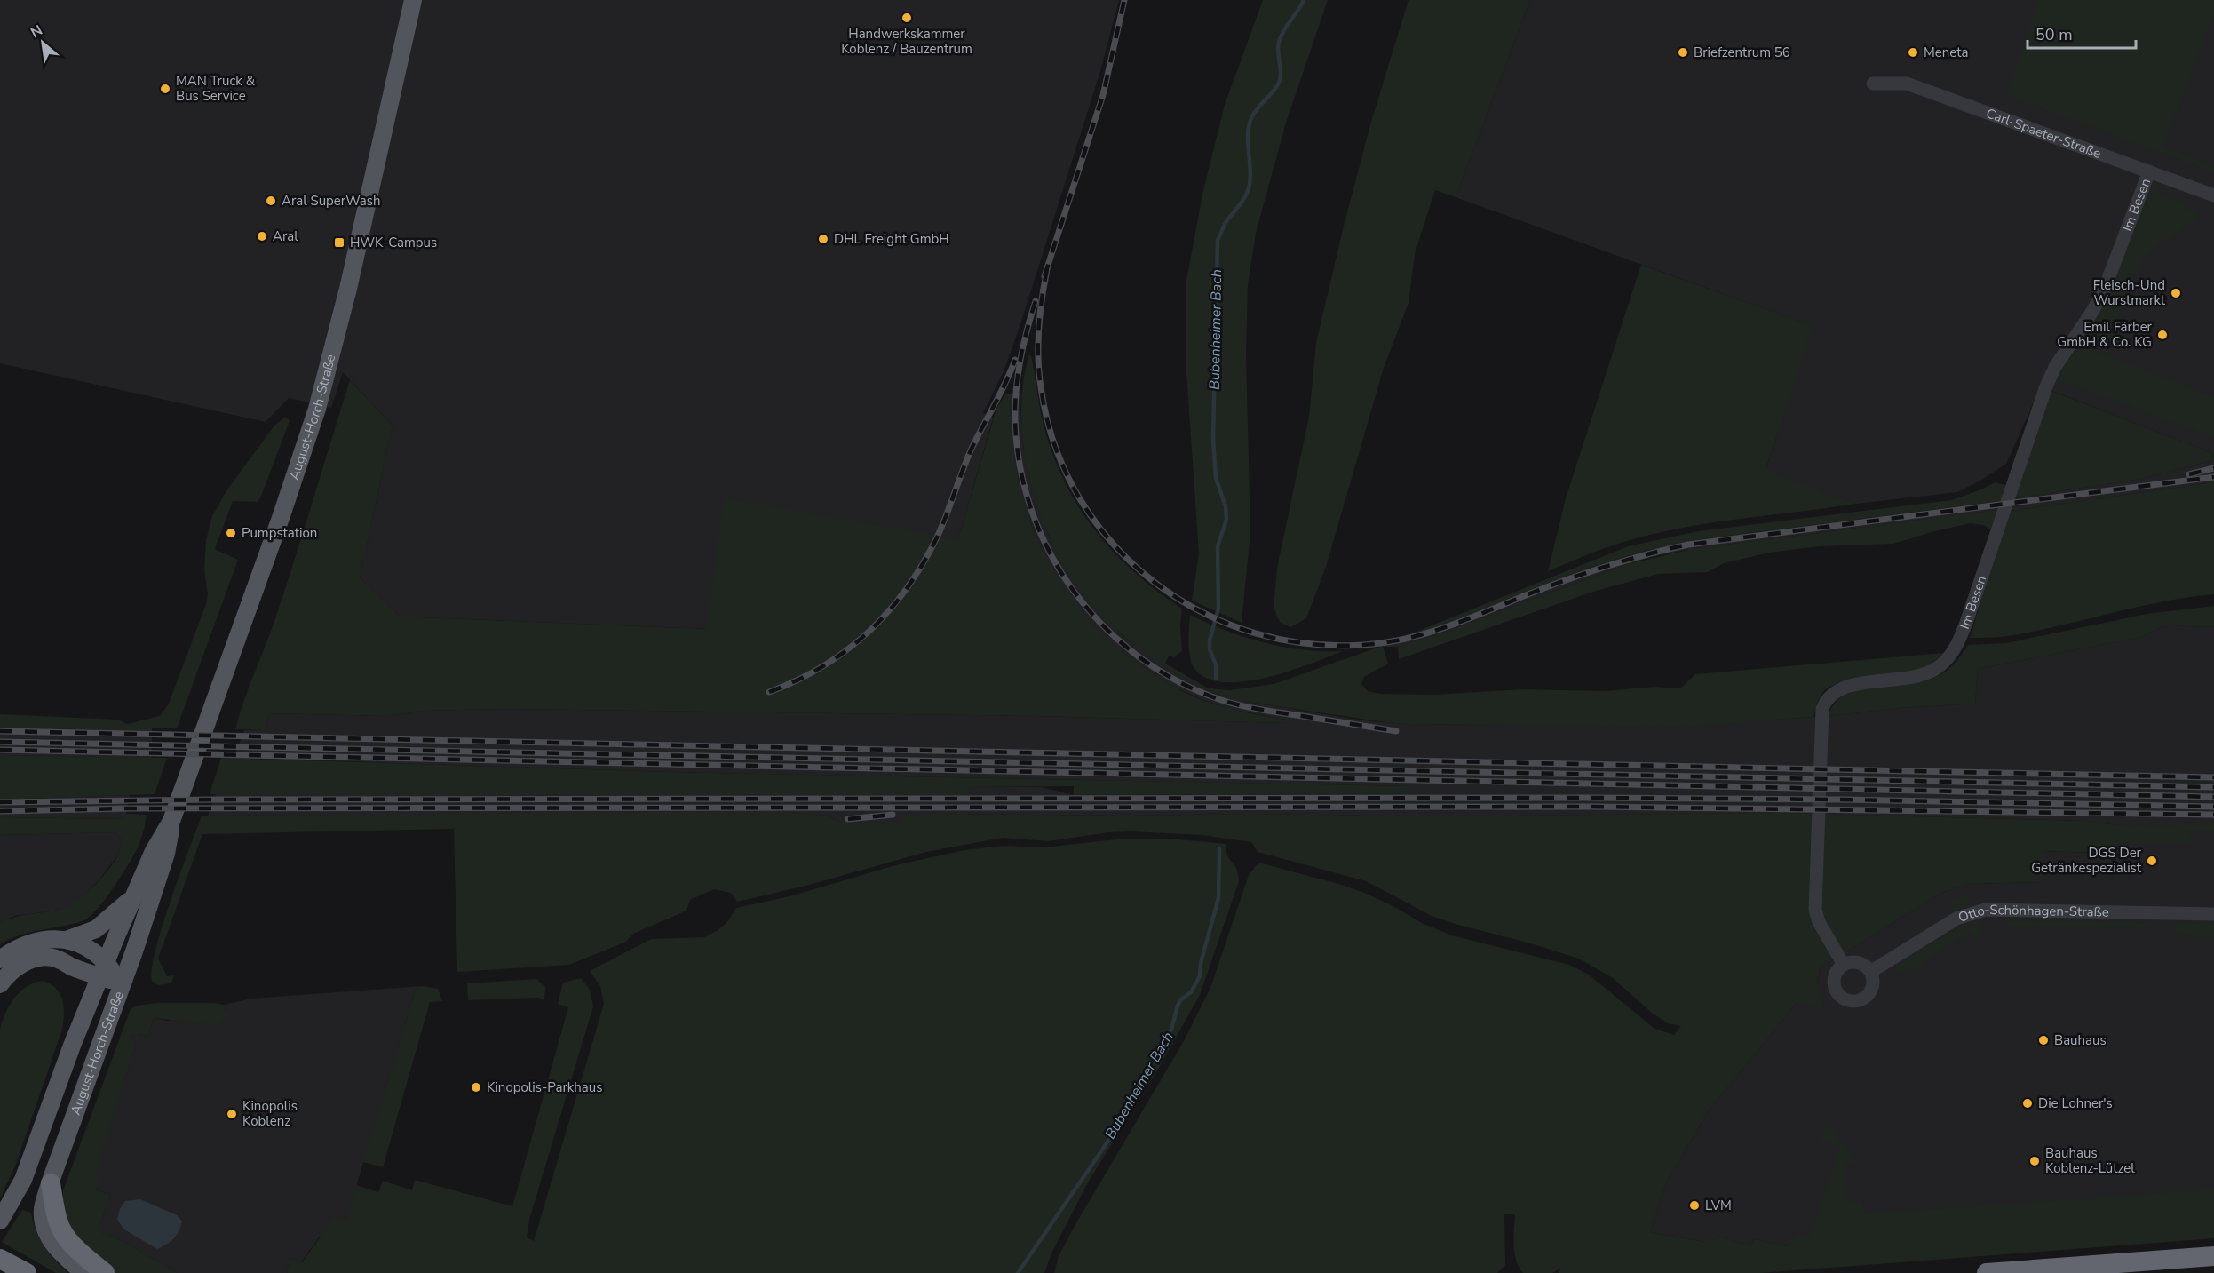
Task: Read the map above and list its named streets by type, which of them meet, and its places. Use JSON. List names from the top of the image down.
{
  "streets": {
    "main road": ["August-Horch-Straße"],
    "street": ["Carl-Spaeter-Straße", "Im Besen", "Otto-Schönhagen-Straße"]
  },
  "crossings": [
    ["Carl-Spaeter-Straße", "Im Besen"],
    ["Im Besen", "Otto-Schönhagen-Straße"]
  ],
  "water": ["Bubenheimer Bach"],
  "places": {
    "other": [
      "Handwerkskammer Koblenz / Bauzentrum",
      "Briefzentrum 56",
      "Meneta",
      "MAN Truck & Bus Service",
      "Aral SuperWash",
      "Aral",
      "DHL Freight GmbH",
      "Fleisch-Und Wurstmarkt",
      "Emil Färber GmbH & Co. KG",
      "Pumpstation",
      "DGS Der Getränkespezialist",
      "Bauhaus",
      "Kinopolis-Parkhaus",
      "Die Lohner's",
      "Kinopolis Koblenz",
      "Bauhaus Koblenz-Lützel",
      "LVM"
    ],
    "transit": ["HWK-Campus"]
  },
  "scale_bar": "50 m",
  "north": "top left"
}
